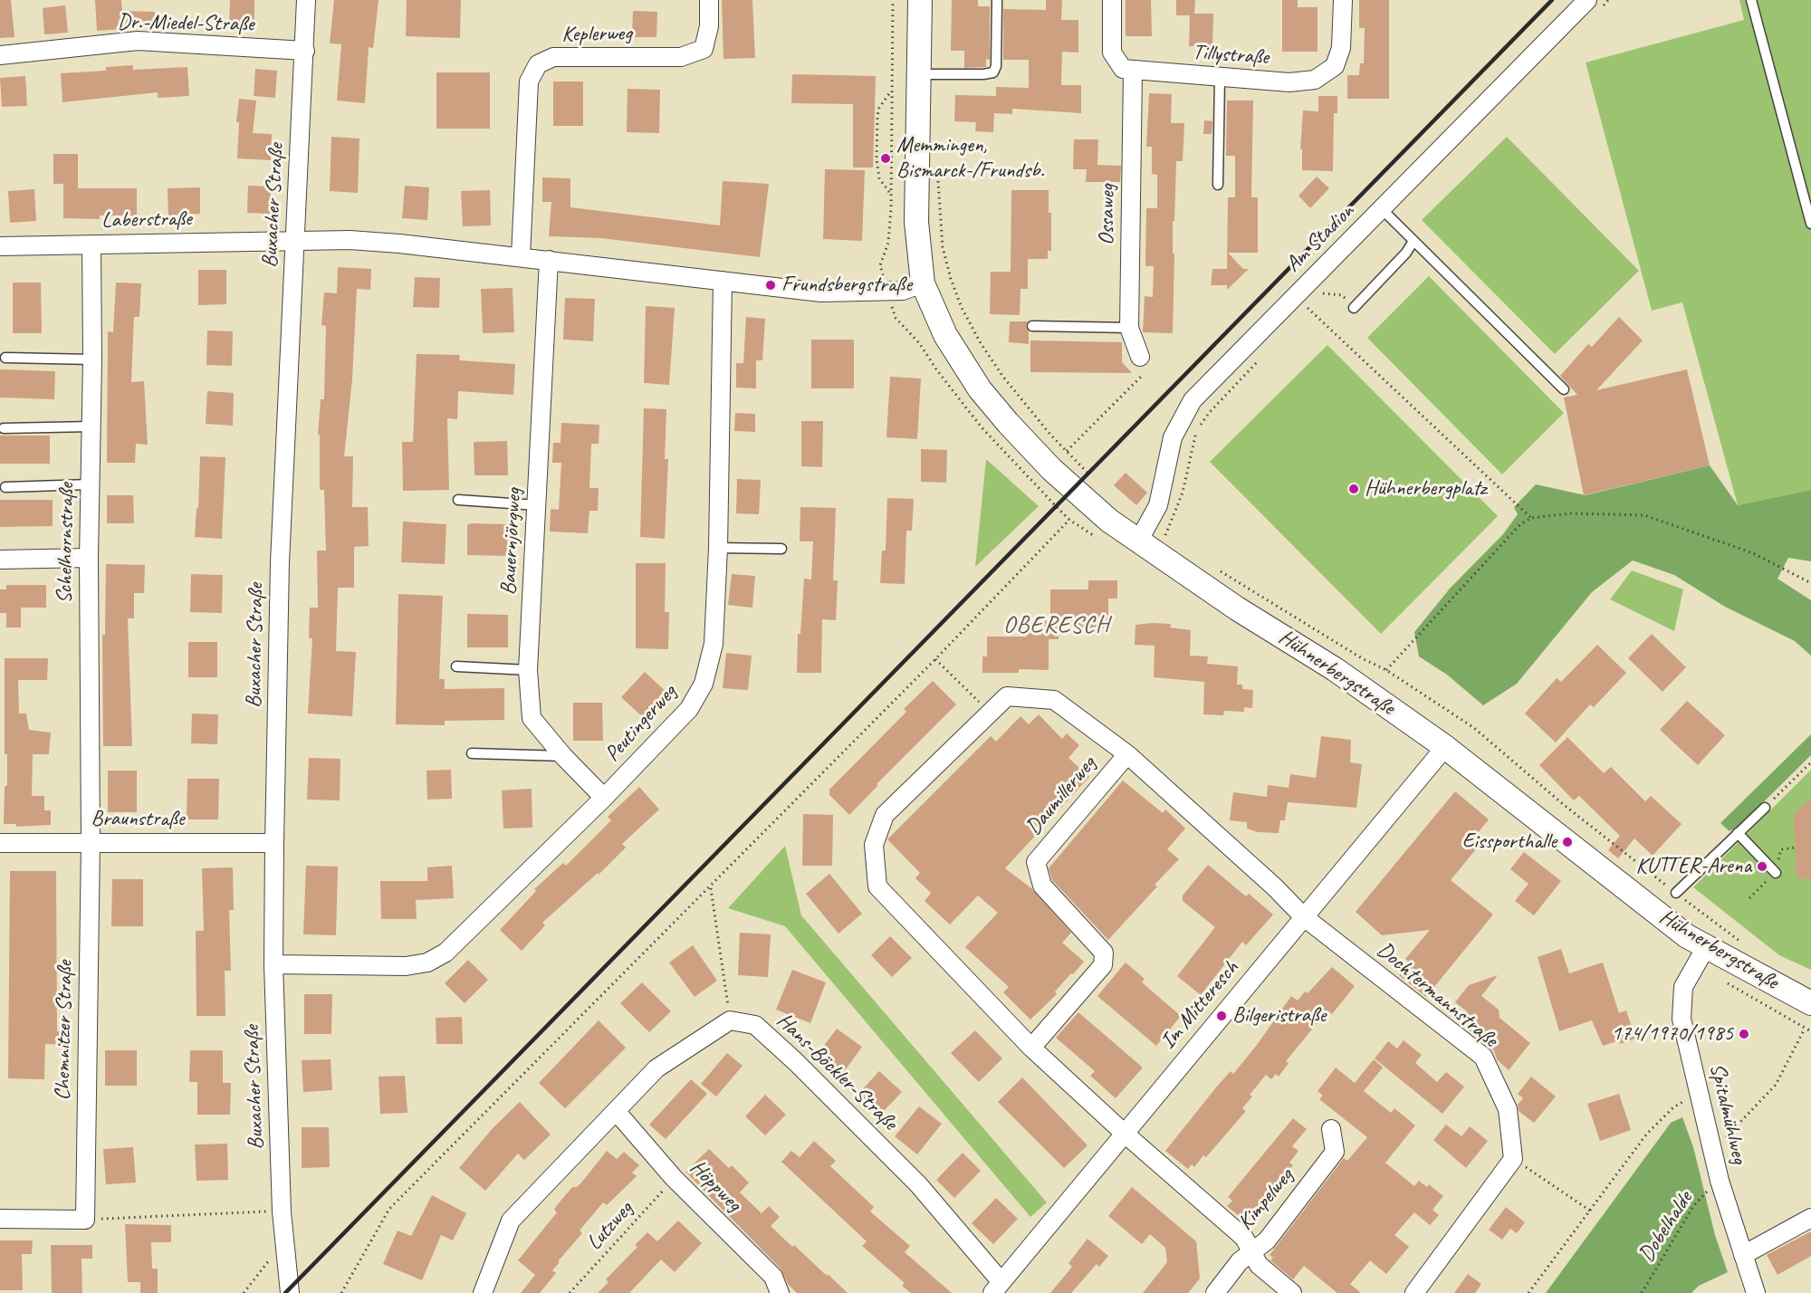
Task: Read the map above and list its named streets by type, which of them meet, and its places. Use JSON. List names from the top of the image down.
{
  "streets": {
    "street": [
      "Dr.-Miedel-Straße",
      "Keplerweg",
      "Tillystraße",
      "Buxacher Straße",
      "Ossaweg",
      "Laberstraße",
      "Am Stadion",
      "Bauernjörgweg",
      "Schelhornstraße",
      "Hühnerbergstraße",
      "Peutingerweg",
      "Daumillerweg",
      "Braunstraße",
      "Dochtermannstraße",
      "Im Mitteresch",
      "Chemnitzer Straße",
      "Hans-Böckler-Straße",
      "Spitalmühlweg",
      "Höppweg",
      "Kimpelweg"
    ],
    "path": ["Lutzweg", "Dobelhalde"]
  },
  "crossings": [
    ["Dr.-Miedel-Straße", "Buxacher Straße"],
    ["Tillystraße", "Ossaweg"],
    ["Buxacher Straße", "Laberstraße"],
    ["Buxacher Straße", "Peutingerweg"],
    ["Buxacher Straße", "Braunstraße"],
    ["Laberstraße", "Schelhornstraße"],
    ["Am Stadion", "Hühnerbergstraße"],
    ["Bauernjörgweg", "Peutingerweg"],
    ["Schelhornstraße", "Braunstraße"],
    ["Schelhornstraße", "Chemnitzer Straße"],
    ["Hühnerbergstraße", "Im Mitteresch"],
    ["Hühnerbergstraße", "Spitalmühlweg"],
    ["Braunstraße", "Chemnitzer Straße"],
    ["Dochtermannstraße", "Im Mitteresch"],
    ["Im Mitteresch", "Hans-Böckler-Straße"],
    ["Spitalmühlweg", "Dobelhalde"],
    ["Höppweg", "Lutzweg"]
  ],
  "districts": ["OBERESCH"],
  "places": [
    "Memmingen, Bismarck-/Frundsb.",
    "Frundsbergstraße",
    "Hühnerbergplatz",
    "Eissporthalle",
    "KUTTER-Arena",
    "Bilgeristraße",
    "174/1970/1985"
  ]
}
